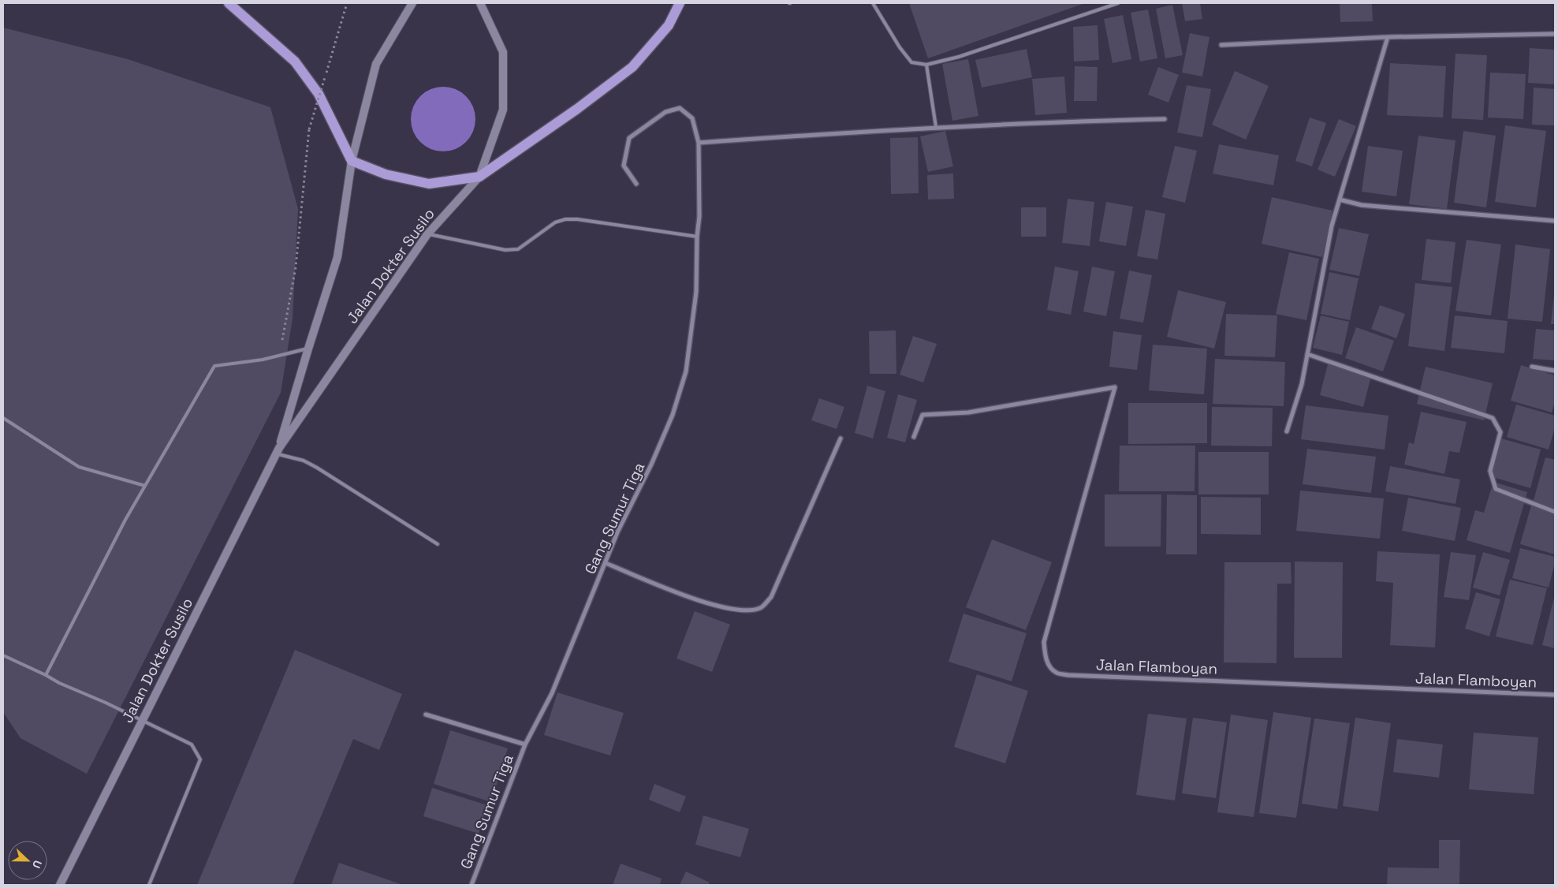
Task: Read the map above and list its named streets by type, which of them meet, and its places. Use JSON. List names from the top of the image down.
{
  "streets": {
    "main road": ["Jalan Dokter Susilo"],
    "street": ["Gang Sumur Tiga", "Jalan Flamboyan"]
  },
  "north": "right"
}
